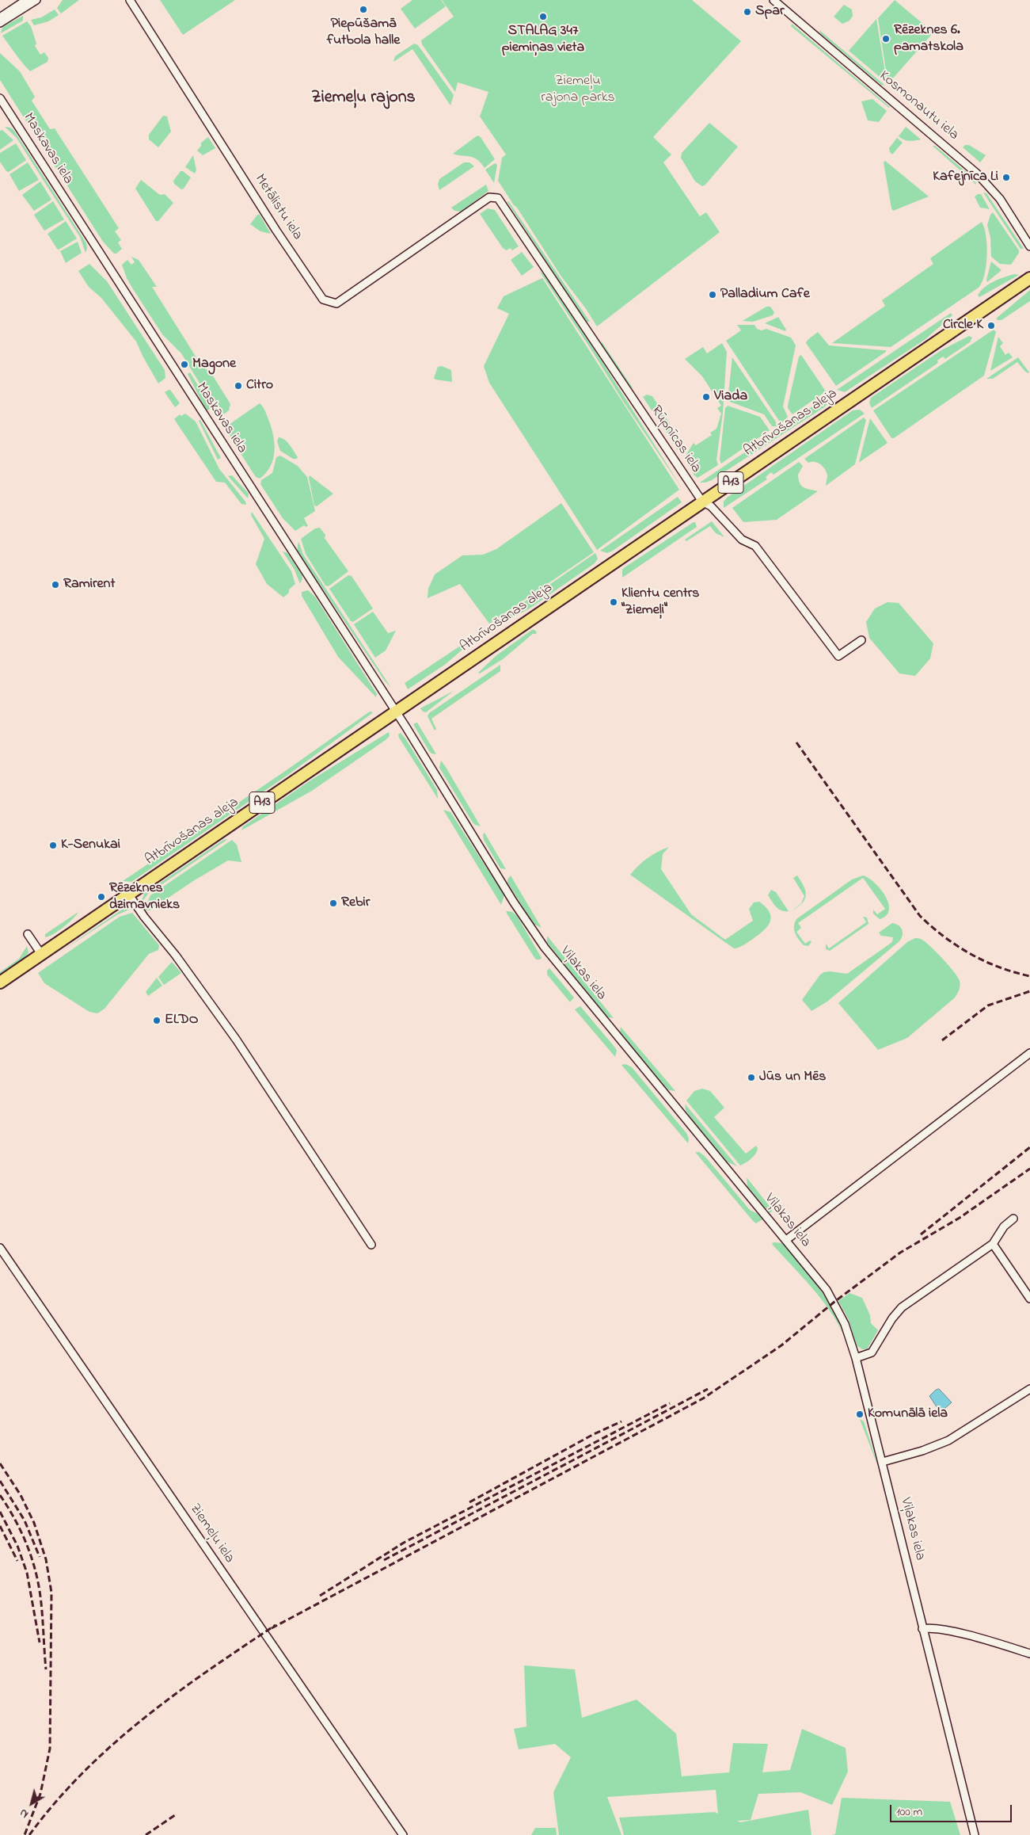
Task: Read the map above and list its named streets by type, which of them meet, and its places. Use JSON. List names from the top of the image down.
{
  "streets": {
    "main road": ["Atbrīvošanas aleja", "A13"],
    "street": [
      "Kosmonautu iela",
      "Maskavas iela",
      "Metālistu iela",
      "Rūpnīcas iela",
      "Viļakas iela",
      "Ziemeļu iela"
    ]
  },
  "crossings": [
    ["Maskavas iela", "Atbrīvošanas aleja"],
    ["Maskavas iela", "Viļakas iela"],
    ["Metālistu iela", "Rūpnīcas iela"],
    ["Atbrīvošanas aleja", "Rūpnīcas iela"],
    ["Atbrīvošanas aleja", "Viļakas iela"]
  ],
  "districts": ["Ziemeļu rajons"],
  "parks": ["Ziemeļu rajona parks"],
  "places": [
    "Piepūšamā futbola halle",
    "Spar",
    "STALAG 347 piemiņas vieta",
    "Rēzeknes 6. pamatskola",
    "Kafejnīca Li",
    "Palladium Cafe",
    "Circle K",
    "Magone",
    "Citro",
    "Viada",
    "Ramirent",
    "Klientu centrs \"Ziemeļi\"",
    "K-Senukai",
    "Rēzeknes dzirnavnieks",
    "Rebir",
    "ELDO",
    "Jūs un Mēs",
    "Komunālā iela"
  ],
  "scale_bar": "100 m",
  "north": "bottom left"
}
